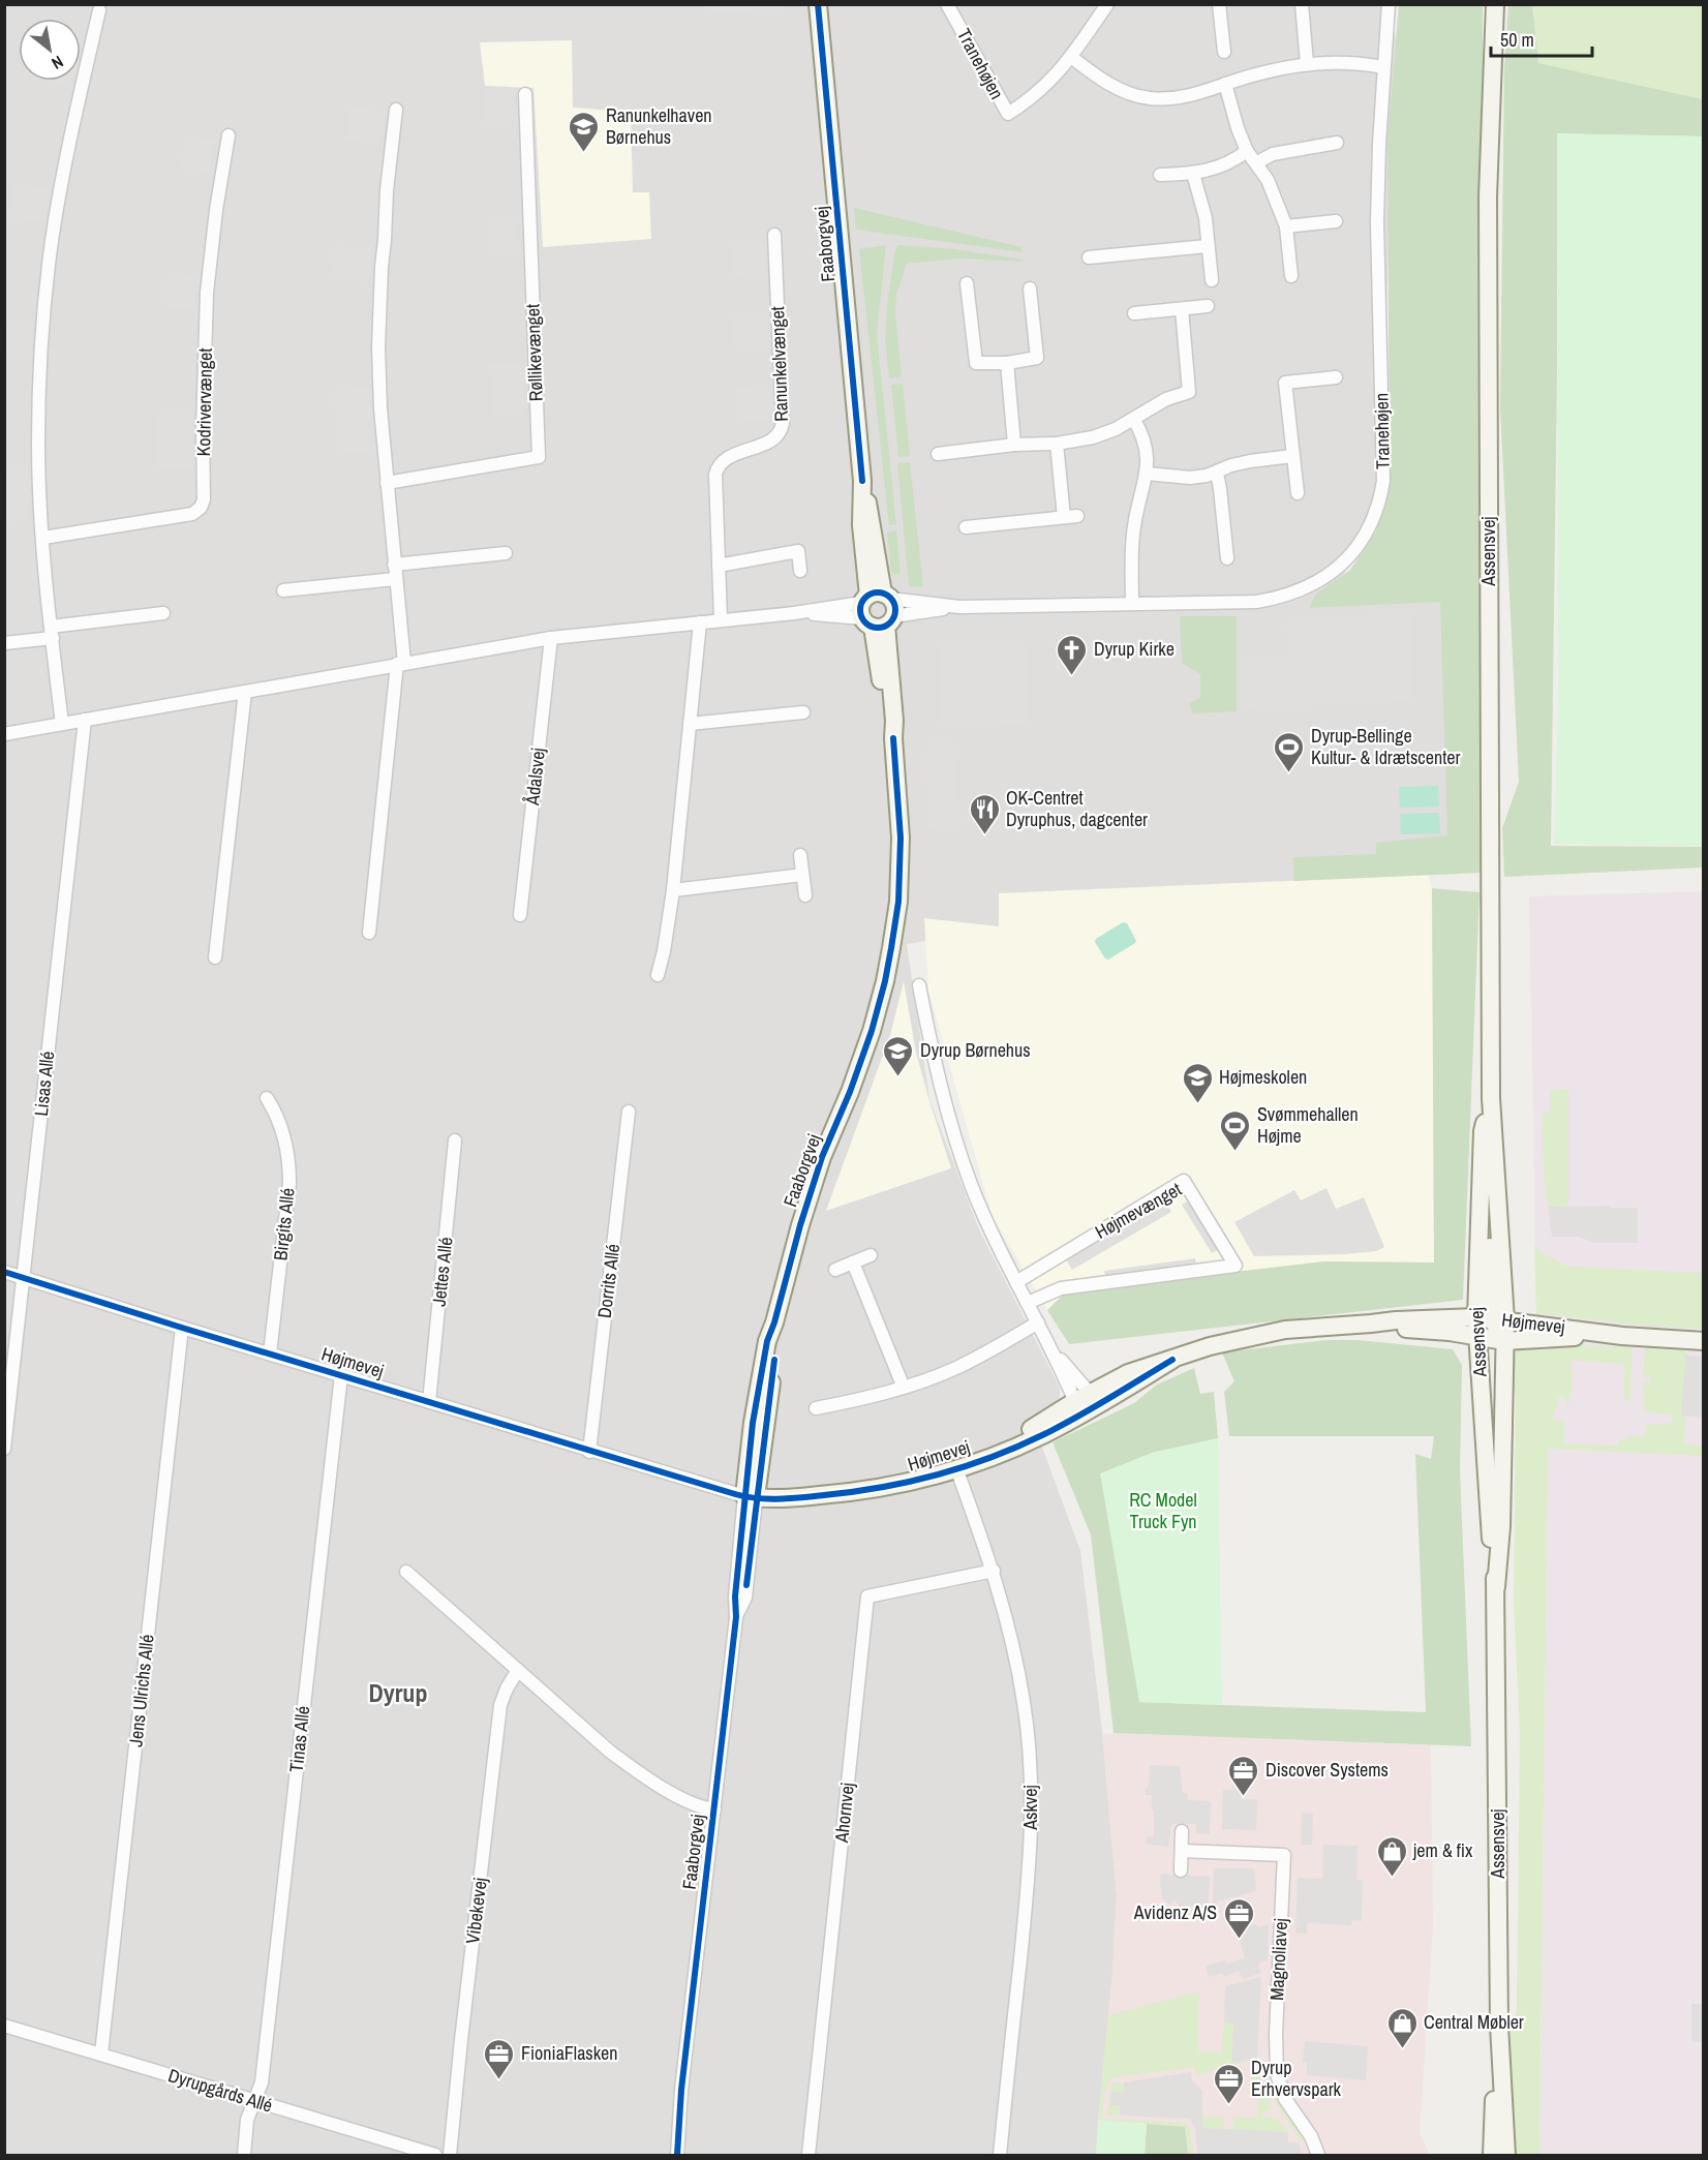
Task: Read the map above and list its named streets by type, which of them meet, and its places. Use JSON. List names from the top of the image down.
{
  "streets": {
    "main road": ["Faaborgvej", "Assensvej", "Højmevej"],
    "street": [
      "Tranehøjen",
      "Røllikevænget",
      "Ranunkelvænget",
      "Kodrivervænget",
      "Ådalsvej",
      "Lisas Allé",
      "Højmevænget",
      "Birgits Allé",
      "Jettes Allé",
      "Dorrits Allé",
      "Jens Ulrichs Allé",
      "Tinas Allé",
      "Askvej",
      "Ahornvej",
      "Vibekevej",
      "Magnoliavej",
      "Dyrupgårds Allé"
    ]
  },
  "crossings": [
    ["Tranehøjen", "Faaborgvej"],
    ["Faaborgvej", "Højmevej"],
    ["Assensvej", "Højmevej"],
    ["Lisas Allé", "Højmevej"],
    ["Birgits Allé", "Højmevej"],
    ["Jettes Allé", "Højmevej"],
    ["Dorrits Allé", "Højmevej"],
    ["Højmevej", "Jens Ulrichs Allé"],
    ["Højmevej", "Tinas Allé"],
    ["Højmevej", "Askvej"],
    ["Jens Ulrichs Allé", "Dyrupgårds Allé"],
    ["Tinas Allé", "Dyrupgårds Allé"],
    ["Askvej", "Ahornvej"]
  ],
  "districts": ["Dyrup"],
  "parks": ["RC Model Truck Fyn"],
  "places": {
    "school or university": ["Ranunkelhaven Børnehus", "Dyrup Børnehus", "Højmeskolen"],
    "church": ["Dyrup Kirke"],
    "sports": ["Dyrup-Bellinge Kultur- & Idrætscenter", "Svømmehallen Højme"],
    "restaurant": ["OK-Centret Dyruphus, dagcenter"],
    "office": [
      "Discover Systems",
      "Avidenz A/S",
      "FioniaFlasken",
      "Dyrup Erhvervspark"
    ],
    "shop": ["jem & fix", "Central Møbler"]
  },
  "scale_bar": "50 m",
  "north": "bottom right"
}
